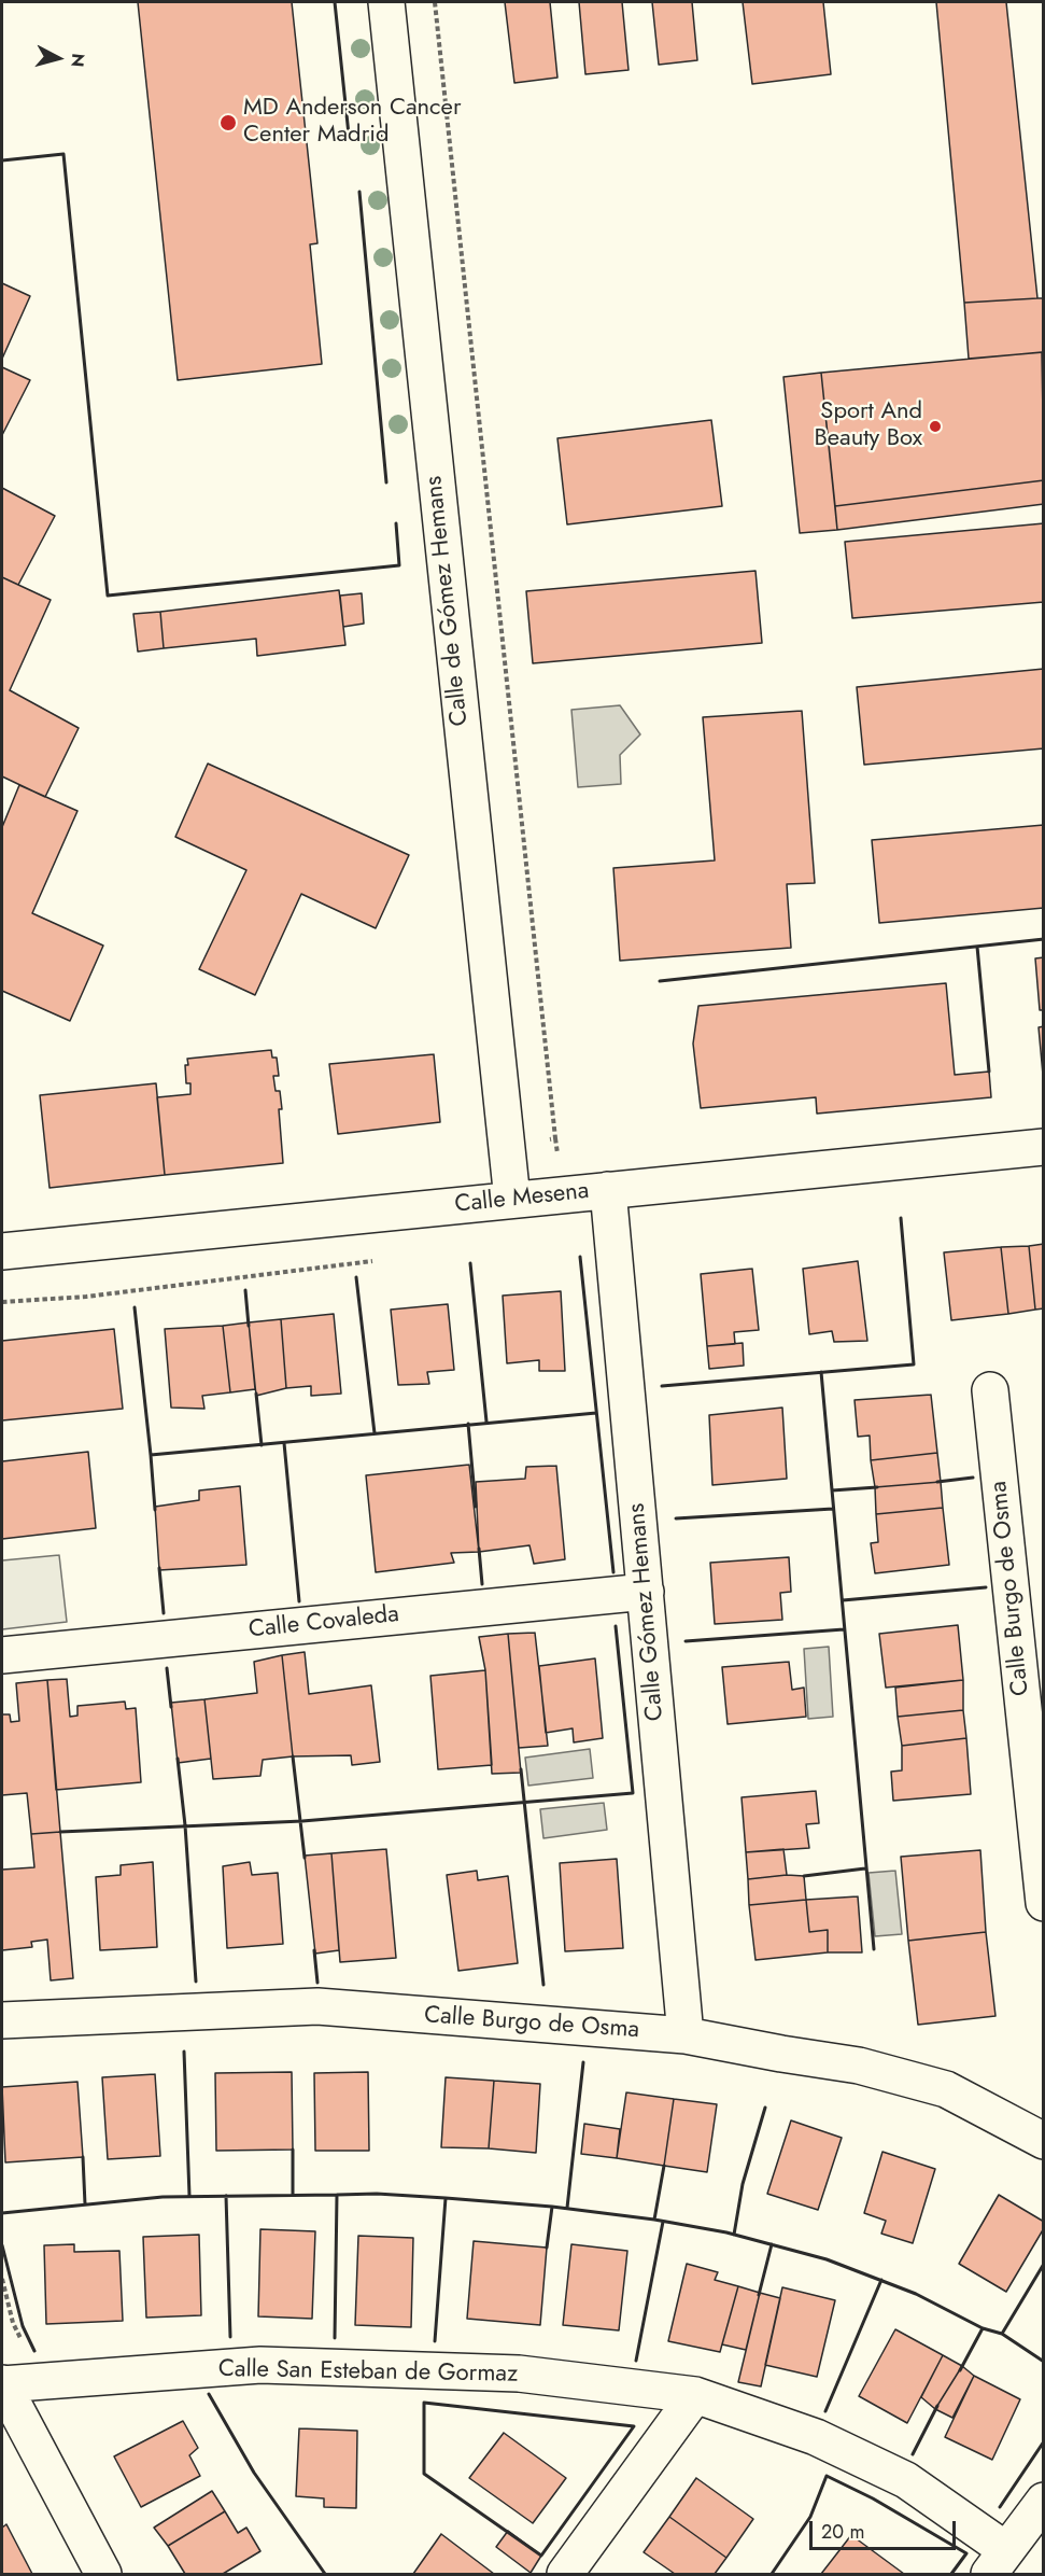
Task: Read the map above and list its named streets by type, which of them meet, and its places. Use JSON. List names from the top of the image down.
{
  "streets": {
    "street": [
      "Calle de Gómez Hemans",
      "Calle Mesena",
      "Calle Burgo de Osma",
      "Calle Gómez Hemans",
      "Calle Covaleda",
      "Calle San Esteban de Gormaz"
    ]
  },
  "crossings": [
    ["Calle de Gómez Hemans", "Calle Mesena"],
    ["Calle Mesena", "Calle Gómez Hemans"],
    ["Calle Burgo de Osma", "Calle Gómez Hemans"],
    ["Calle Gómez Hemans", "Calle Covaleda"]
  ],
  "places": ["MD Anderson Cancer Center Madrid", "Sport And Beauty Box"],
  "scale_bar": "20 m",
  "north": "right"
}
